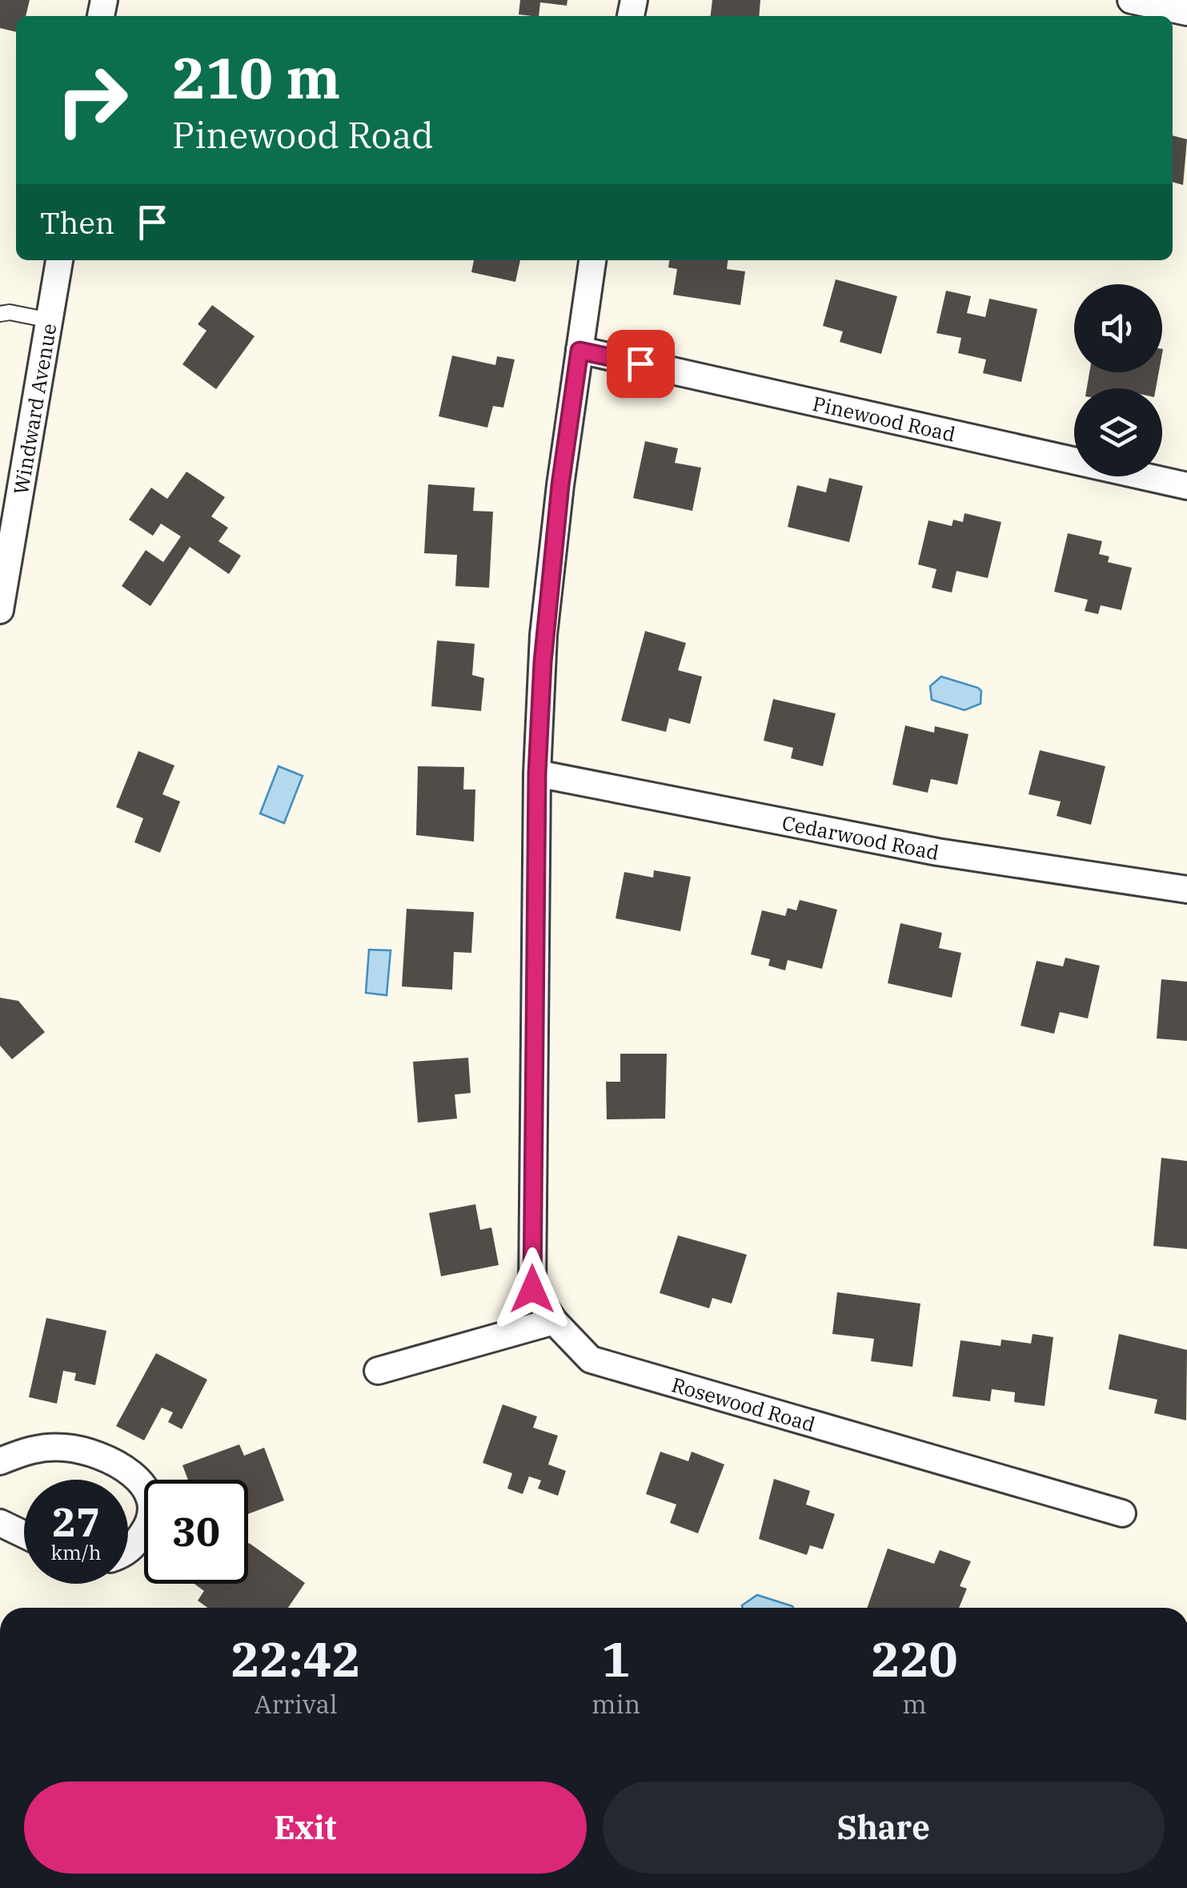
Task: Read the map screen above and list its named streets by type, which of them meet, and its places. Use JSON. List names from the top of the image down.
{
  "streets": {
    "street": [
      "Windward Avenue",
      "Pinewood Road",
      "Cedarwood Road",
      "Rosewood Road"
    ]
  },
  "crossings": [
    ["Pinewood Road", "Rosewood Road"],
    ["Cedarwood Road", "Rosewood Road"]
  ],
  "page": {
    "turn": ["210 m", "Pinewood Road"],
    "then": "Then",
    "speed": "27 km/h",
    "limit": "30",
    "eta": [
      "22:42",
      "Arrival",
      "1",
      "min",
      "220",
      "m"
    ],
    "buttons": ["Exit", "Share"]
  }
}
